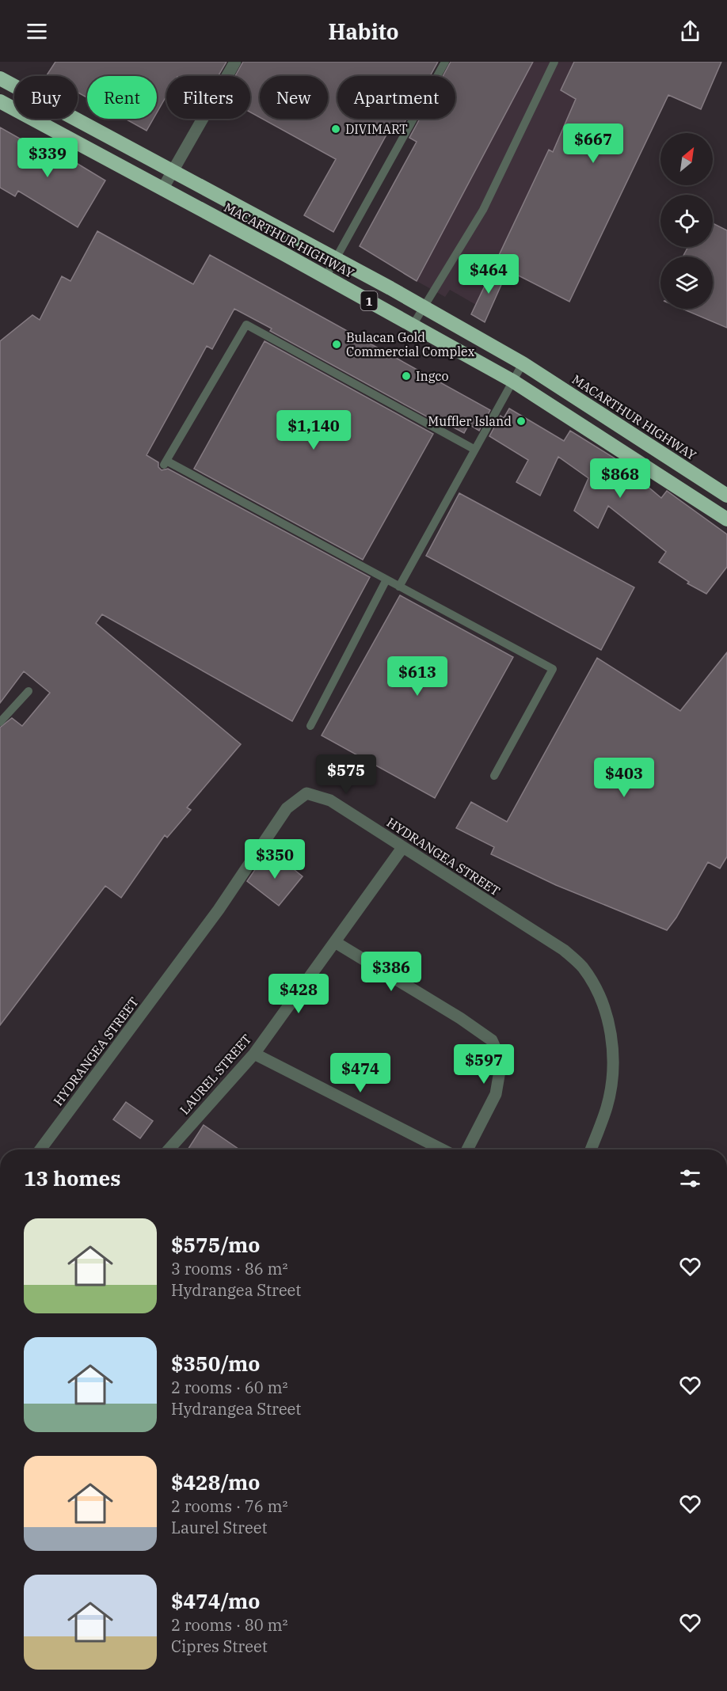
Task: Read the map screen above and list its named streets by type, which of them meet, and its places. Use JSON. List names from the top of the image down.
{
  "streets": {
    "highway": ["MACARTHUR HIGHWAY", "1"],
    "street": ["HYDRANGEA STREET", "LAUREL STREET"]
  },
  "crossings": [
    ["HYDRANGEA STREET", "LAUREL STREET"]
  ],
  "places": [
    "DIVIMART",
    "Bulacan Gold Commercial Complex",
    "Ingco",
    "Muffler Island"
  ],
  "north": "top right",
  "page": {
    "header": "Habito",
    "chip": [
      "Buy",
      "Rent",
      "Filters",
      "New",
      "Apartment"
    ],
    "price": [
      "$667",
      "$339",
      "$464",
      "$1,140",
      "$868",
      "$613",
      "$575",
      "$403",
      "$350",
      "$386",
      "$428",
      "$597",
      "$474"
    ],
    "heading": "13 homes",
    "list": [
      {
        "name": "$575/mo",
        "note": "3 rooms · 86 m² · Hydrangea Street"
      },
      {
        "name": "$350/mo",
        "note": "2 rooms · 60 m² · Hydrangea Street"
      },
      {
        "name": "$428/mo",
        "note": "2 rooms · 76 m² · Laurel Street"
      },
      {
        "name": "$474/mo",
        "note": "2 rooms · 80 m² · Cipres Street"
      }
    ]
  }
}
